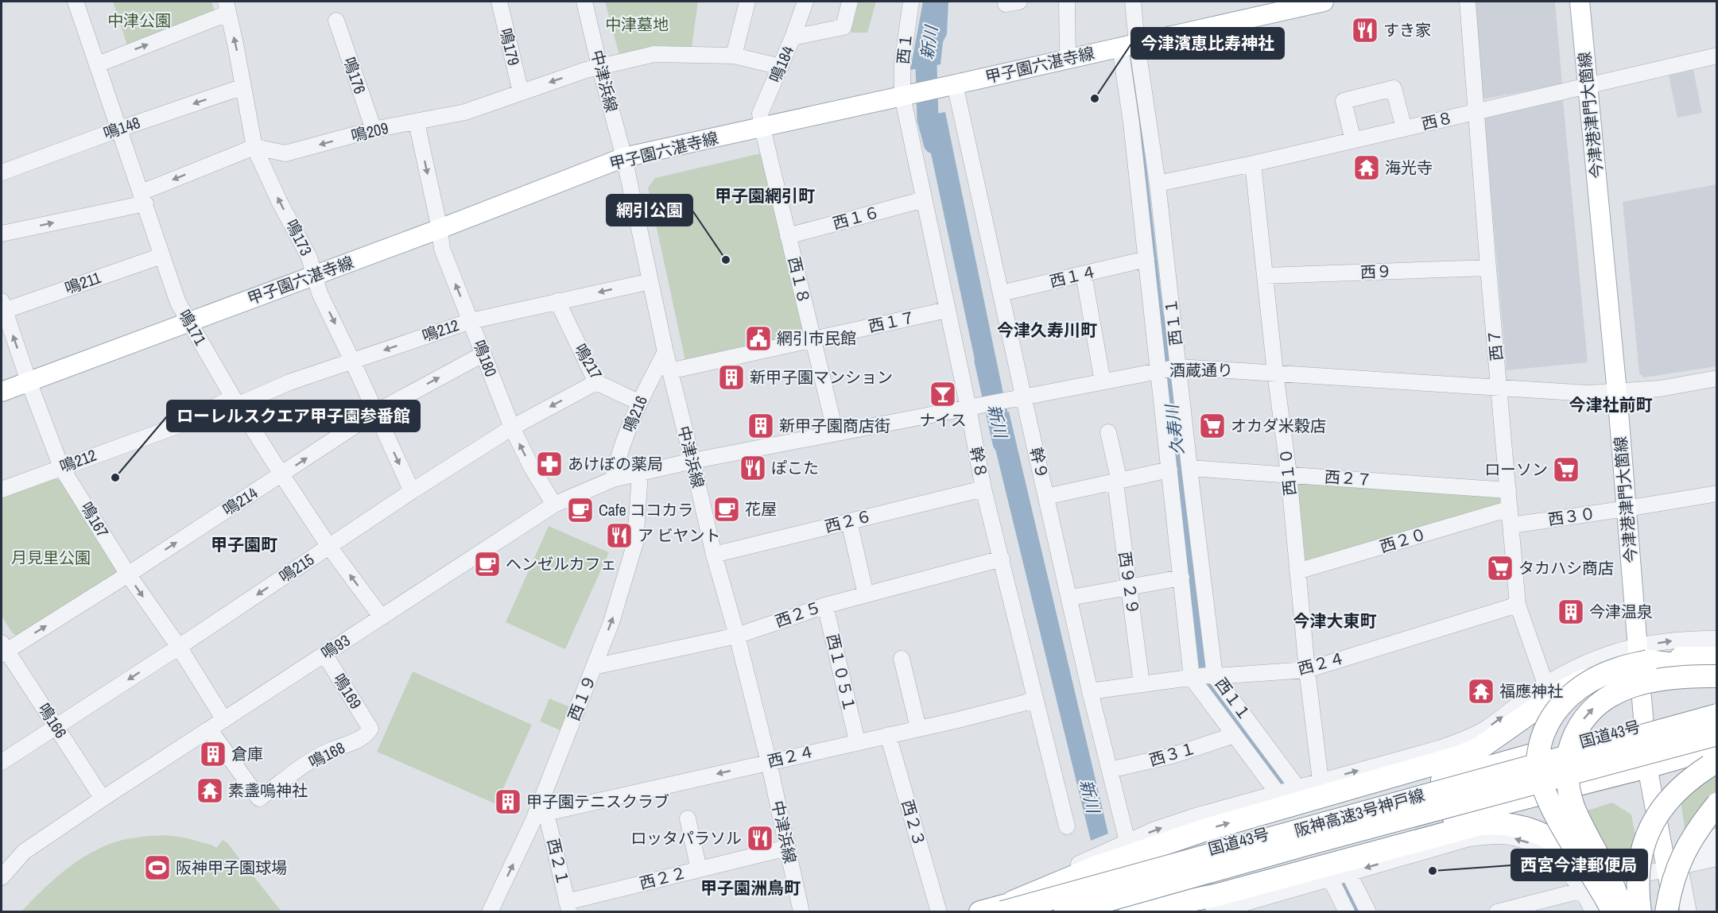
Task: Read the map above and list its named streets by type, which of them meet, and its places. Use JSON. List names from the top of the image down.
{
  "streets": {
    "highway": ["国道43号", "阪神高速3号神戸線"],
    "main road": ["甲子園六湛寺線", "今津港津門大箇線"],
    "street": [
      "鳴179",
      "西１",
      "鳴184",
      "鳴176",
      "中津浜線",
      "西８",
      "鳴148",
      "鳴209",
      "西１６",
      "鳴173",
      "西９",
      "西１４",
      "西１８",
      "鳴211",
      "西１７",
      "西１１",
      "鳴171",
      "鳴212",
      "西７",
      "鳴180",
      "鳴217",
      "酒蔵通り",
      "鳴216",
      "幹８",
      "幹９",
      "西１０",
      "西２７",
      "鳴214",
      "西３０",
      "鳴167",
      "西２６",
      "西２０",
      "鳴215",
      "西９２９",
      "西２５",
      "鳴93",
      "西２４",
      "西１０５１",
      "鳴169",
      "西１９",
      "鳴166",
      "西３１",
      "鳴168",
      "西２３",
      "西２１",
      "西２２"
    ]
  },
  "crossings": [
    ["鳴179", "鳴209"],
    ["西１", "甲子園六湛寺線"],
    ["西１", "幹８"],
    ["鳴184", "甲子園六湛寺線"],
    ["鳴184", "鳴209"],
    ["鳴184", "西１８"],
    ["甲子園六湛寺線", "中津浜線"],
    ["甲子園六湛寺線", "鳴173"],
    ["甲子園六湛寺線", "西１８"],
    ["甲子園六湛寺線", "西１１"],
    ["甲子園六湛寺線", "鳴171"],
    ["甲子園六湛寺線", "鳴180"],
    ["甲子園六湛寺線", "幹８"],
    ["甲子園六湛寺線", "幹９"],
    ["甲子園六湛寺線", "鳴167"],
    ["鳴176", "鳴209"],
    ["中津浜線", "鳴209"],
    ["中津浜線", "西１７"],
    ["中津浜線", "鳴212"],
    ["中津浜線", "酒蔵通り"],
    ["中津浜線", "鳴216"],
    ["中津浜線", "西２６"],
    ["中津浜線", "西２５"],
    ["中津浜線", "鳴93"],
    ["中津浜線", "西２４"],
    ["中津浜線", "西２２"],
    ["今津港津門大箇線", "西８"],
    ["今津港津門大箇線", "酒蔵通り"],
    ["今津港津門大箇線", "西３０"],
    ["今津港津門大箇線", "国道43号"],
    ["西８", "西１１"],
    ["西８", "西７"],
    ["西８", "西１０"],
    ["鳴148", "鳴173"],
    ["鳴148", "鳴171"],
    ["鳴209", "鳴173"],
    ["鳴209", "鳴180"],
    ["西１６", "西１８"],
    ["西１６", "幹８"],
    ["鳴173", "鳴212"],
    ["鳴173", "鳴214"],
    ["鳴173", "鳴215"],
    ["西９", "西７"],
    ["西９", "西１０"],
    ["西１４", "幹９"],
    ["西１８", "西１７"],
    ["西１８", "酒蔵通り"],
    ["鳴211", "鳴171"],
    ["鳴211", "鳴167"],
    ["西１７", "幹８"],
    ["西１１", "酒蔵通り"],
    ["西１１", "西２７"],
    ["西１１", "西２４"],
    ["鳴171", "鳴212"],
    ["鳴171", "鳴214"],
    ["鳴171", "鳴215"],
    ["鳴171", "鳴93"],
    ["鳴212", "鳴180"],
    ["鳴212", "鳴217"],
    ["鳴212", "鳴167"],
    ["西７", "酒蔵通り"],
    ["西７", "西２７"],
    ["西７", "西３０"],
    ["西７", "西２０"],
    ["西７", "西２４"],
    ["鳴180", "鳴214"],
    ["鳴180", "鳴215"],
    ["鳴180", "鳴93"],
    ["鳴217", "鳴216"],
    ["鳴217", "鳴215"],
    ["酒蔵通り", "幹８"],
    ["酒蔵通り", "幹９"],
    ["酒蔵通り", "西１０"],
    ["酒蔵通り", "鳴93"],
    ["鳴216", "鳴93"],
    ["幹８", "西２６"],
    ["幹８", "西２５"],
    ["幹８", "西２４"],
    ["幹９", "西２４"],
    ["幹９", "西３１"],
    ["西１０", "西２７"],
    ["西１０", "西２０"],
    ["西１０", "西２４"],
    ["鳴214", "鳴167"],
    ["鳴214", "鳴166"],
    ["鳴167", "鳴215"],
    ["鳴167", "鳴93"],
    ["鳴215", "鳴166"],
    ["西９２９", "西２４"],
    ["西２５", "西１０５１"],
    ["西２５", "西１９"],
    ["鳴93", "鳴169"],
    ["鳴93", "西１９"],
    ["鳴93", "鳴166"],
    ["鳴93", "鳴168"],
    ["西２４", "西１０５１"],
    ["西２４", "西１９"],
    ["西２４", "西２３"],
    ["西２４", "西２１"],
    ["鳴169", "鳴168"],
    ["西１９", "西２１"],
    ["西２１", "西２２"]
  ],
  "one_way": [
    "鳴209",
    "鳴214",
    "鳴215",
    "西１９"
  ],
  "districts": [
    "甲子園網引町",
    "今津久寿川町",
    "今津社前町",
    "甲子園町",
    "今津大東町",
    "甲子園洲鳥町"
  ],
  "water": ["新川", "久寿川"],
  "parks": ["中津公園", "中津墓地", "月見里公園"],
  "places": {
    "restaurant": [
      "すき家",
      "ぽこた",
      "ア ビヤント",
      "ロッタパラソル"
    ],
    "other": [
      "今津濱恵比寿神社",
      "網引公園",
      "ローレルスクエア甲子園参番館",
      "西宮今津郵便局"
    ],
    "temple": ["海光寺", "福應神社", "素盞嗚神社"],
    "public building": ["網引市民館"],
    "building": [
      "新甲子園マンション",
      "新甲子園商店街",
      "今津温泉",
      "倉庫",
      "甲子園テニスクラブ"
    ],
    "bar": ["ナイス"],
    "supermarket": ["オカダ米穀店", "ローソン", "タカハシ商店"],
    "pharmacy": ["あけぼの薬局"],
    "cafe": ["花屋", "Cafe ココカラ", "ヘンゼルカフェ"],
    "sports": ["阪神甲子園球場"]
  }
}
